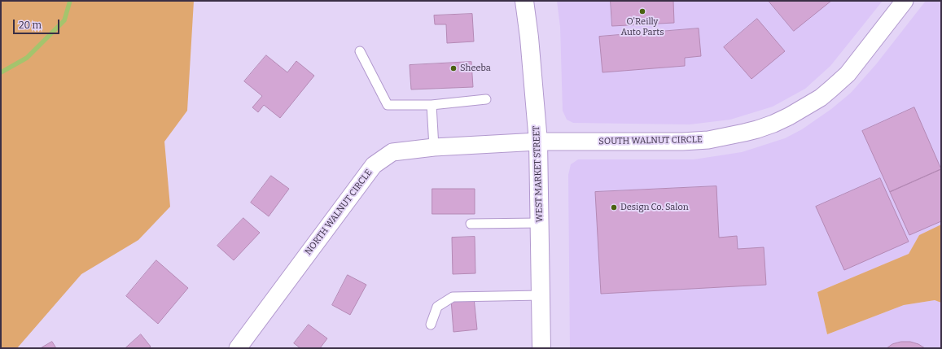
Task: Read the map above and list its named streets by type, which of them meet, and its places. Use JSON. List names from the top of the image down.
{
  "streets": {
    "main road": ["WEST MARKET STREET"],
    "street": ["SOUTH WALNUT CIRCLE", "NORTH WALNUT CIRCLE"]
  },
  "crossings": [
    ["SOUTH WALNUT CIRCLE", "WEST MARKET STREET"],
    ["SOUTH WALNUT CIRCLE", "NORTH WALNUT CIRCLE"],
    ["WEST MARKET STREET", "NORTH WALNUT CIRCLE"]
  ],
  "places": ["O'Reilly Auto Parts", "Sheeba", "Design Co. Salon"],
  "scale_bar": "20 m"
}
